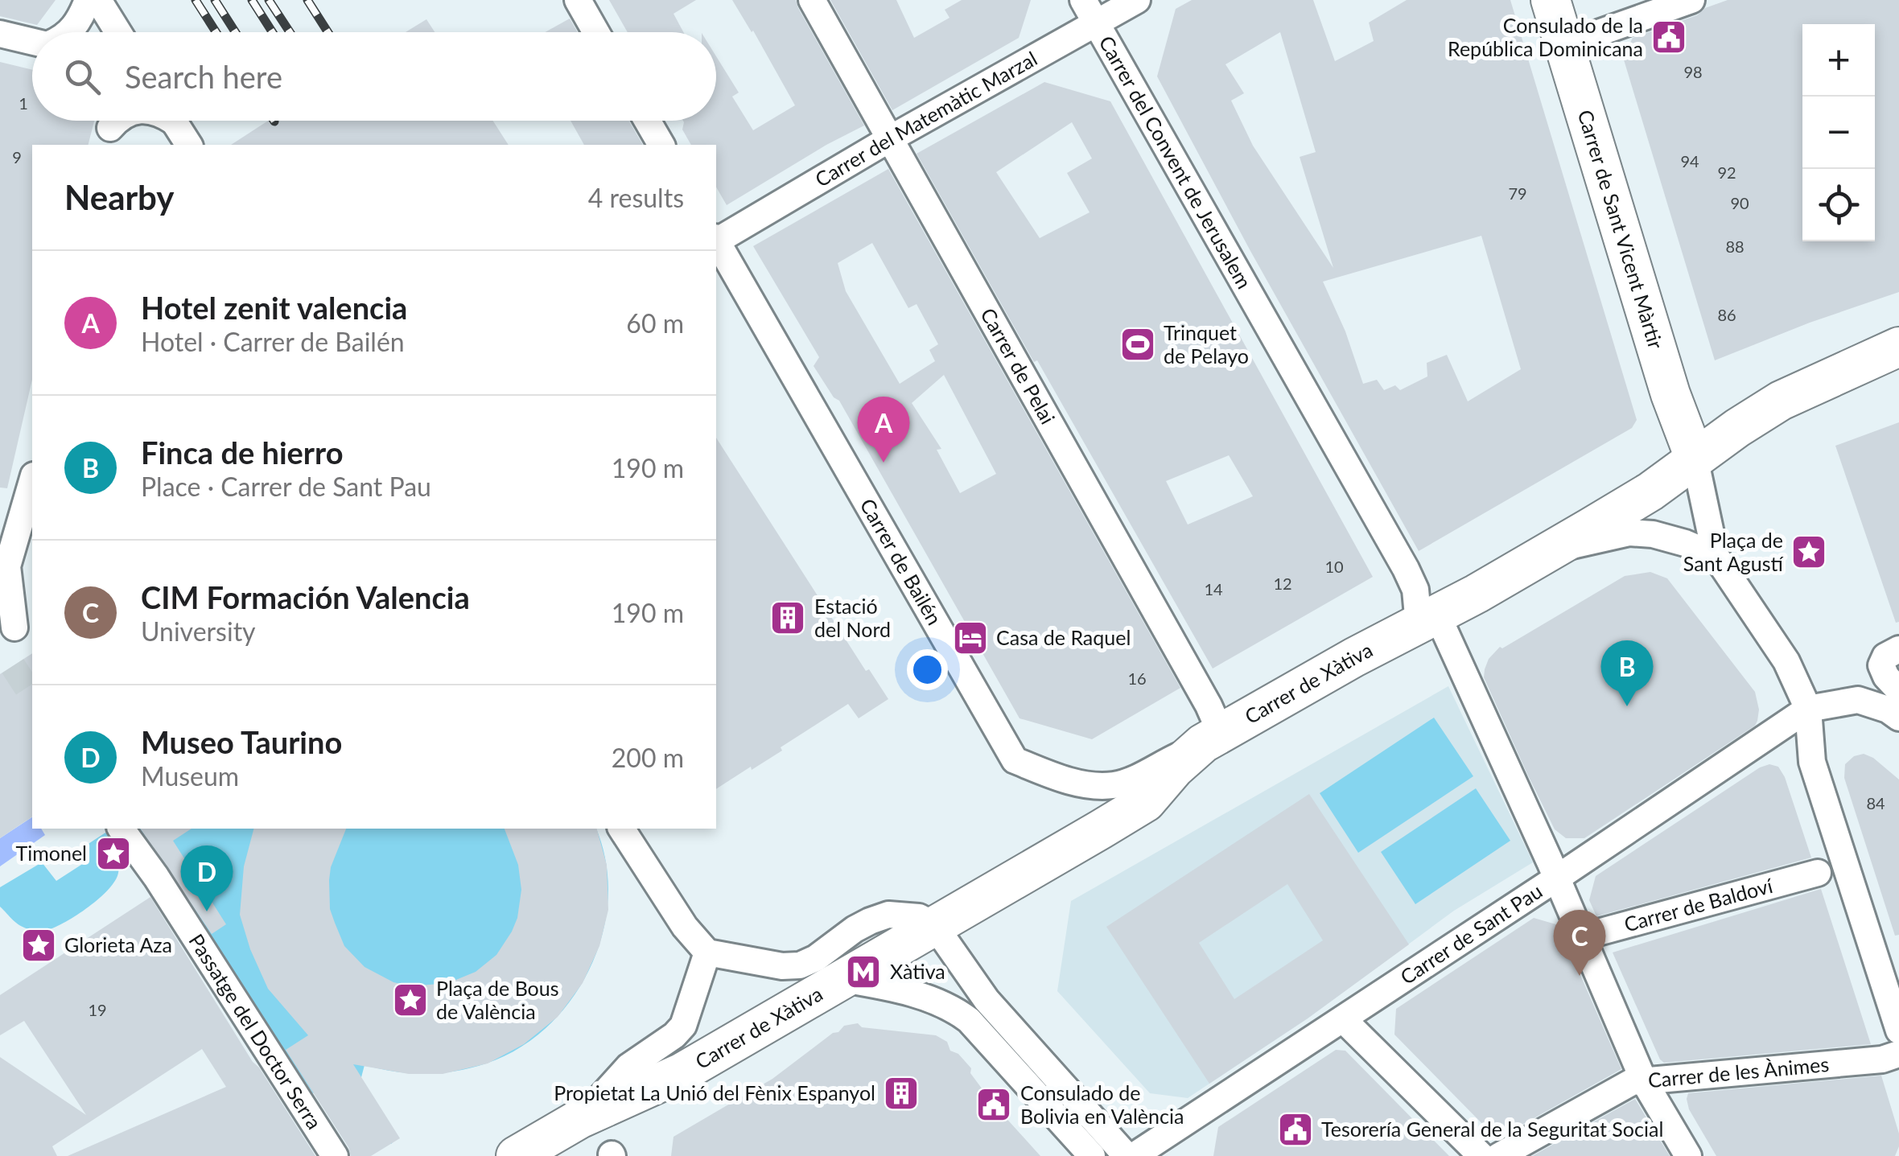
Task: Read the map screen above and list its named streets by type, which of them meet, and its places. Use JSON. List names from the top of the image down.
{
  "streets": {
    "main road": ["Carrer de Sant Vicent Màrtir", "Carrer de Xàtiva"],
    "street": [
      "Carrer del Matemàtic Marzal",
      "Carrer del Convent de Jerusalem",
      "Carrer de Pelai",
      "Carrer de Bailén",
      "Carrer de Baldoví",
      "Carrer de Sant Pau",
      "Passatge del Doctor Serra",
      "Carrer de les Ànimes"
    ]
  },
  "crossings": [
    ["Carrer del Matemàtic Marzal", "Carrer del Convent de Jerusalem"],
    ["Carrer del Matemàtic Marzal", "Carrer de Pelai"],
    ["Carrer del Convent de Jerusalem", "Carrer de Xàtiva"],
    ["Carrer del Convent de Jerusalem", "Carrer de Baldoví"],
    ["Carrer del Convent de Jerusalem", "Carrer de Sant Pau"],
    ["Carrer del Convent de Jerusalem", "Carrer de les Ànimes"],
    ["Carrer de Sant Vicent Màrtir", "Carrer de Xàtiva"],
    ["Carrer de Pelai", "Carrer de Bailén"],
    ["Carrer de Pelai", "Carrer de Xàtiva"],
    ["Carrer de Bailén", "Carrer de Xàtiva"]
  ],
  "places": {
    "public building": ["Consulado de la República Dominicana", "Consulado de Bolivia en València", "Tesorería General de la Seguritat Social"],
    "sports": ["Trinquet de Pelayo"],
    "place": [
      "Plaça de Sant Agustí",
      "Timonel",
      "Glorieta Aza",
      "Plaça de Bous de València"
    ],
    "building": ["Estació del Nord", "Propietat La Unió del Fènix Espanyol"],
    "hotel": ["Casa de Raquel"],
    "metro station": ["Xàtiva"]
  },
  "house_numbers": [
    "98",
    "1",
    "9",
    "94",
    "92",
    "79",
    "90",
    "88",
    "86",
    "10",
    "12",
    "14",
    "16",
    "84",
    "19"
  ],
  "page": {
    "map_buttons": ["+", "−"],
    "search": "Search here",
    "heading": ["Nearby", "4 results"],
    "list": [
      {
        "mark": "A",
        "name": "Hotel zenit valencia",
        "note": "Hotel · Carrer de Bailén",
        "value": "60 m"
      },
      {
        "mark": "B",
        "name": "Finca de hierro",
        "note": "Place · Carrer de Sant Pau",
        "value": "190 m"
      },
      {
        "mark": "C",
        "name": "CIM Formación Valencia",
        "note": "University",
        "value": "190 m"
      },
      {
        "mark": "D",
        "name": "Museo Taurino",
        "note": "Museum",
        "value": "200 m"
      }
    ],
    "pins": [
      "A",
      "B",
      "D",
      "C"
    ]
  }
}
